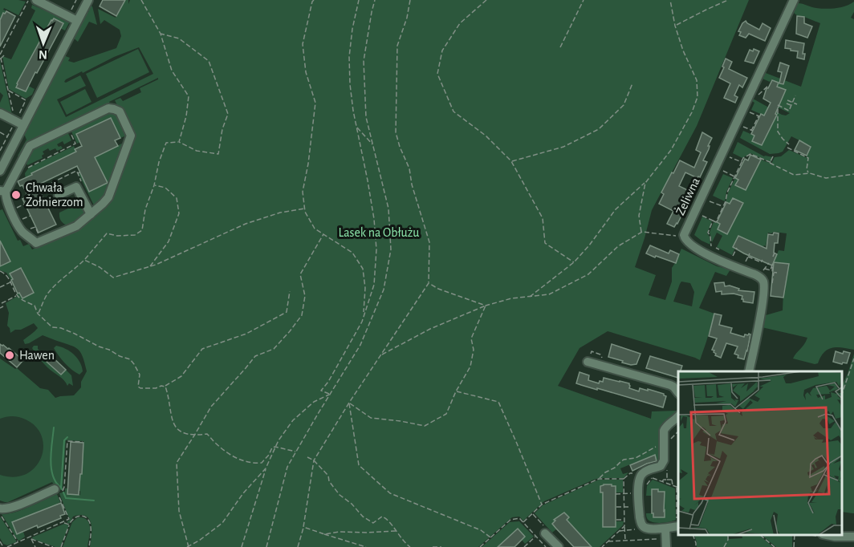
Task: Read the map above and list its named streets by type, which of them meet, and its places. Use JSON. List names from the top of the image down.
{
  "streets": {
    "street": ["Żeliwna"]
  },
  "parks": ["Lasek na Obłużu"],
  "places": ["Chwała Żołnierzom", "Hawen"],
  "north": "bottom"
}
